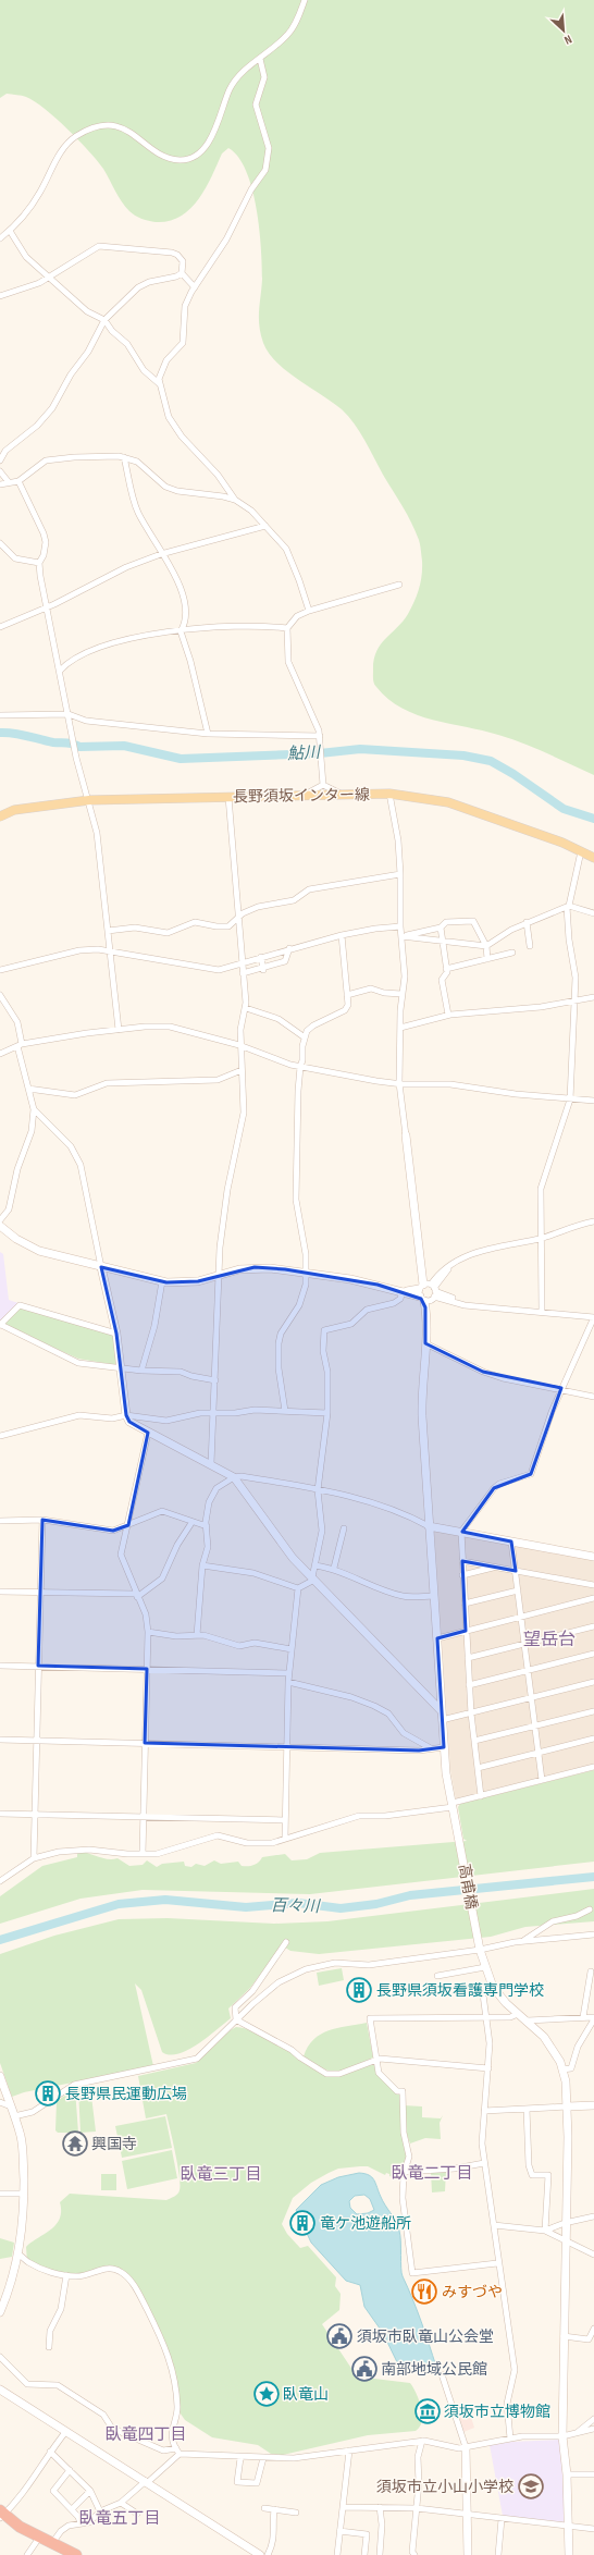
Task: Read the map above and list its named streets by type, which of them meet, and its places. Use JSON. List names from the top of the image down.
{
  "streets": {
    "main road": ["長野須坂インター線"],
    "street": ["高甫橋"]
  },
  "districts": [
    "望岳台",
    "臥竜二丁目",
    "臥竜三丁目",
    "臥竜四丁目",
    "臥竜五丁目"
  ],
  "water": ["鮎川", "百々川"],
  "places": {
    "building": ["長野県須坂看護専門学校", "長野県民運動広場", "竜ケ池遊船所"],
    "temple": ["興国寺"],
    "restaurant": ["みすづや"],
    "public building": ["須坂市臥竜山公会堂", "南部地域公民館"],
    "place": ["臥竜山"],
    "museum": ["須坂市立博物館"],
    "school or university": ["須坂市立小山小学校"]
  },
  "north": "bottom right"
}
